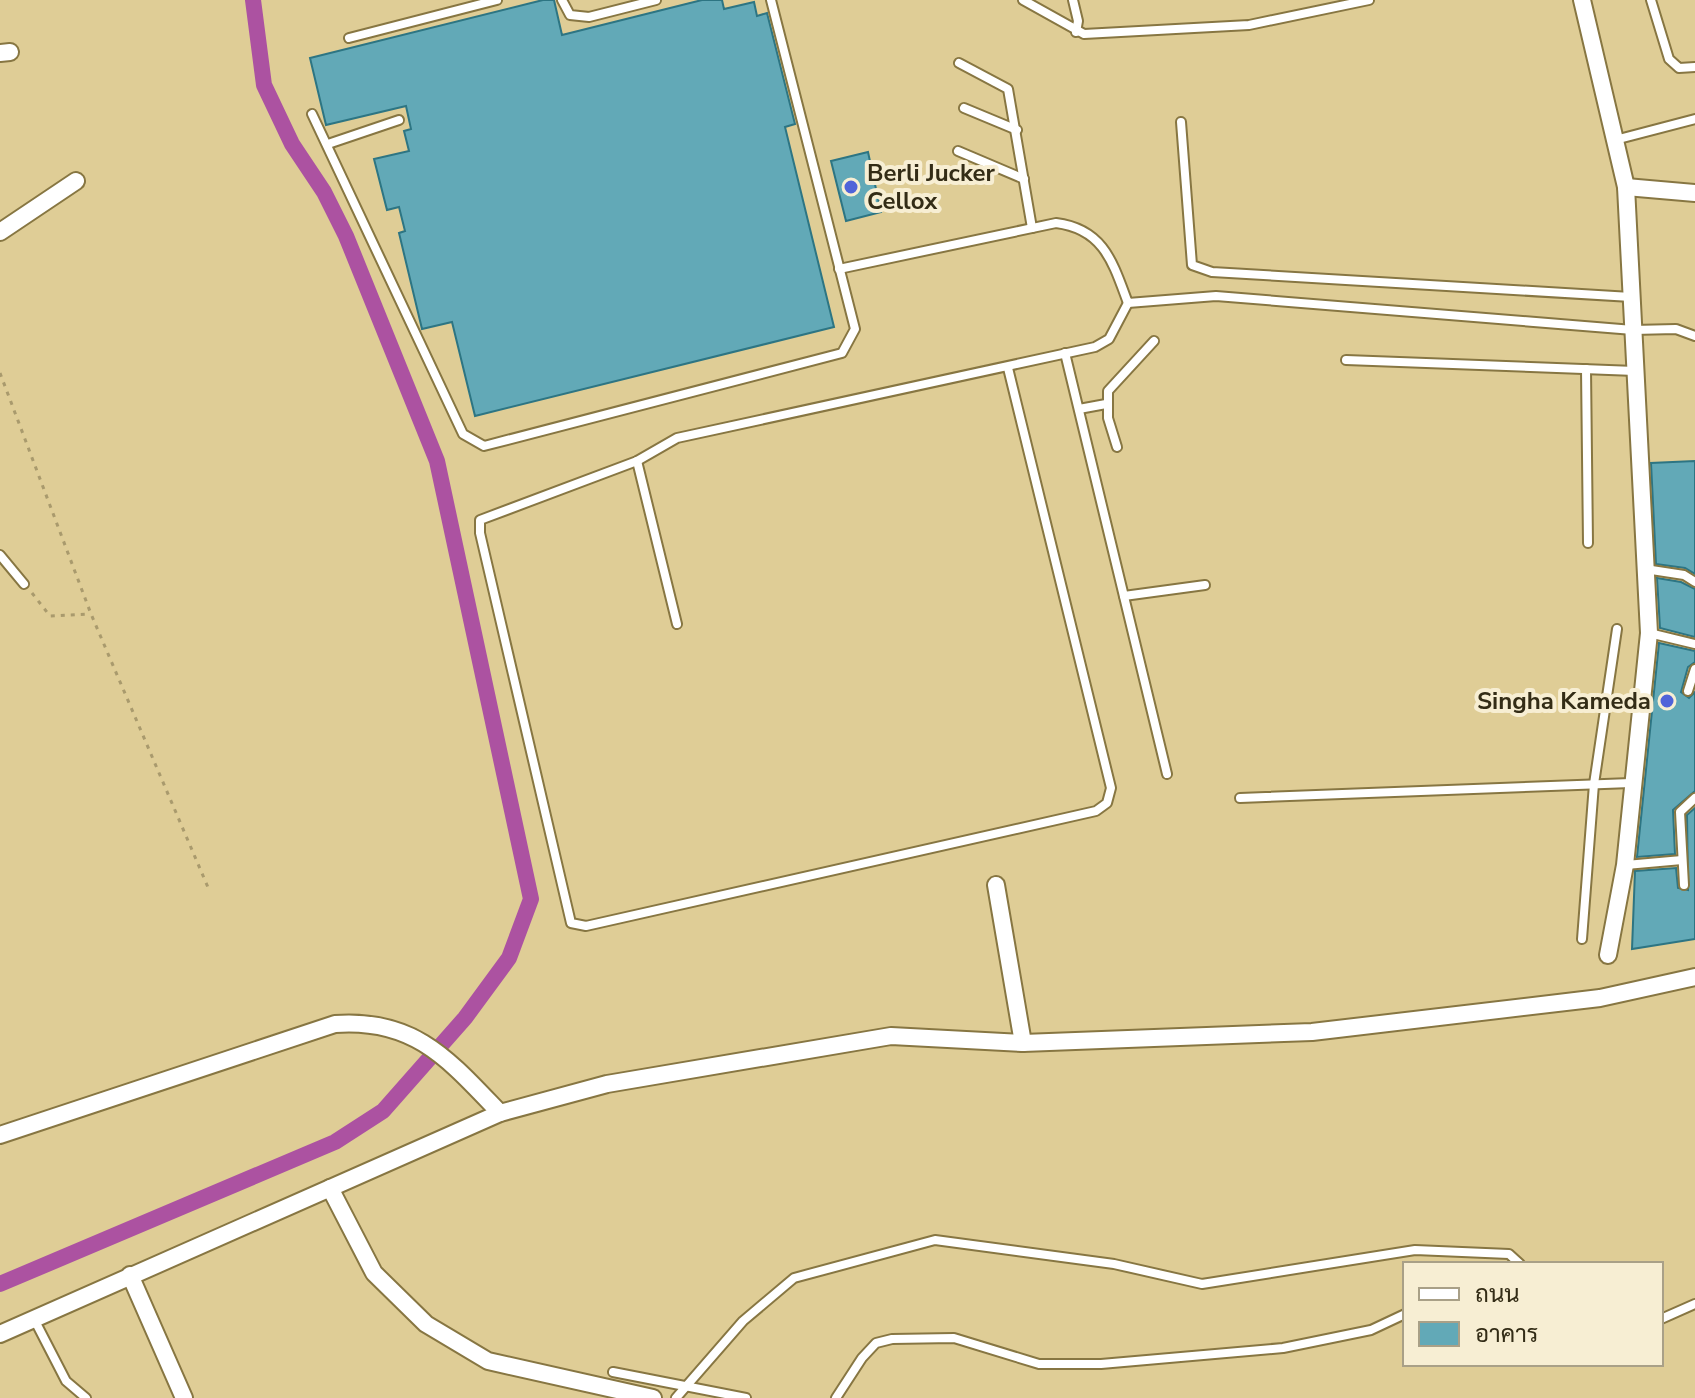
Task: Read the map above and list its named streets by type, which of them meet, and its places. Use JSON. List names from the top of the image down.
{
  "places": ["Berli Jucker Cellox", "Singha Kameda"],
  "legend": ["ถนน", "อาคาร"]
}
